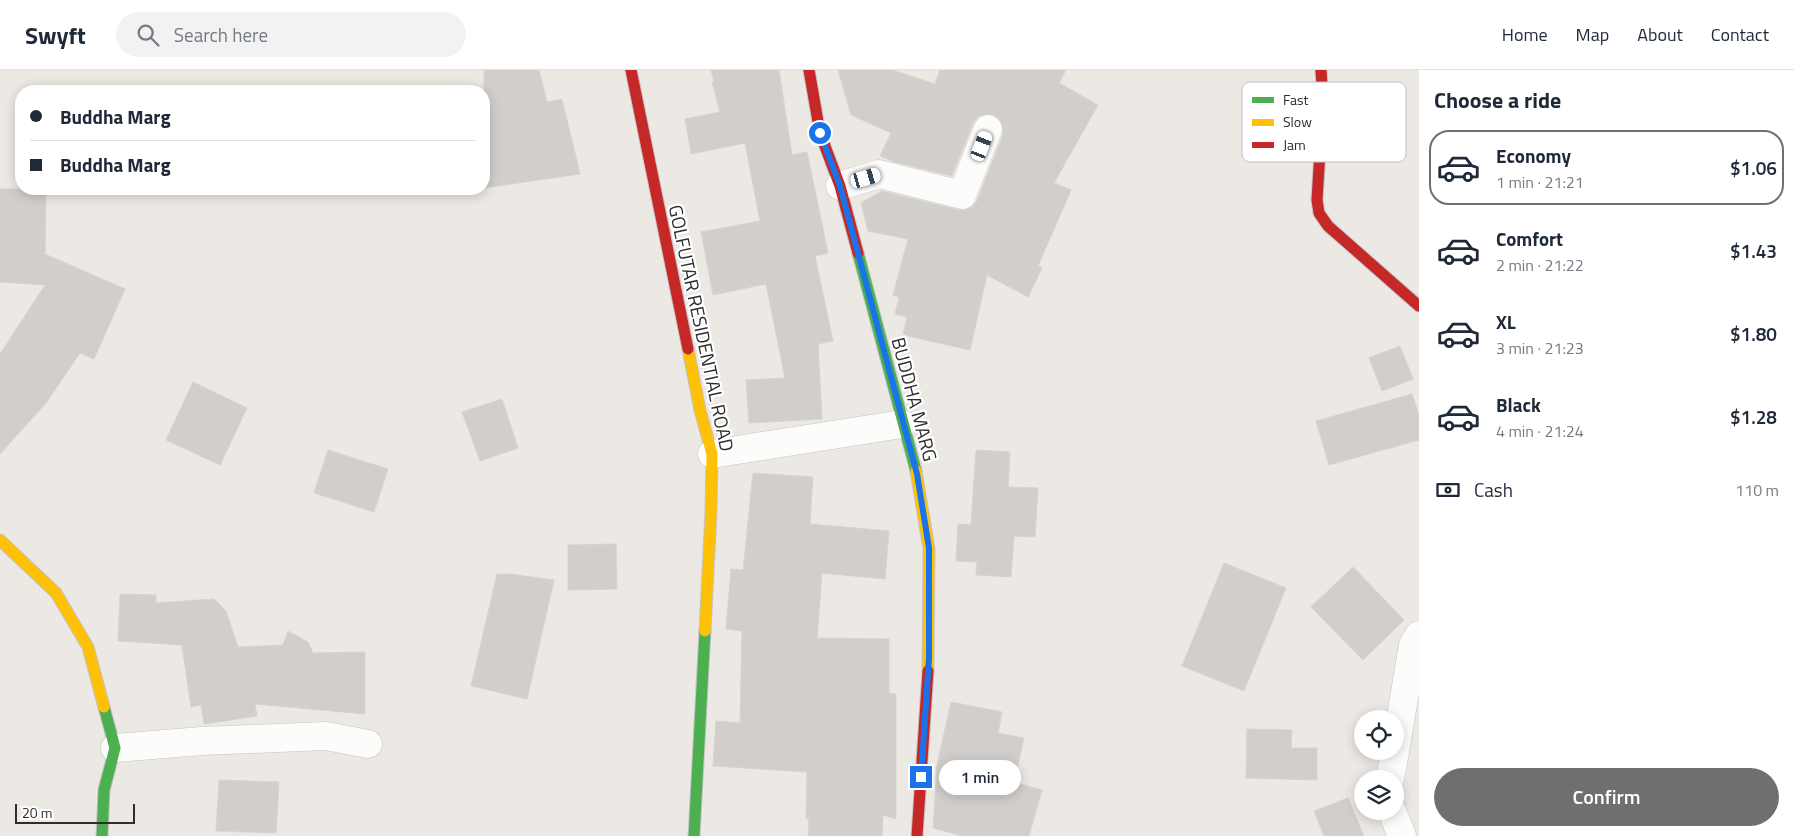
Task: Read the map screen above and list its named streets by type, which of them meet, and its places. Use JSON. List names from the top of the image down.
{
  "streets": {
    "street": ["GOLFUTAR RESIDENTIAL ROAD", "BUDDHA MARG"]
  },
  "legend": ["Fast", "Slow", "Jam"],
  "scale_bar": "20 m",
  "page": {
    "header": "Swyft",
    "search": "Search here",
    "nav": [
      "Home",
      "Map",
      "About",
      "Contact"
    ],
    "heading": "Choose a ride",
    "banner": ["Buddha Marg", "Buddha Marg"],
    "list": [
      {
        "name": "Economy",
        "note": "1 min · 21:21",
        "value": "$1.06"
      },
      {
        "name": "Comfort",
        "note": "2 min · 21:22",
        "value": "$1.43"
      },
      {
        "name": "XL",
        "note": "3 min · 21:23",
        "value": "$1.80"
      },
      {
        "name": "Black",
        "note": "4 min · 21:24",
        "value": "$1.28"
      }
    ],
    "pay": ["Cash", "110 m"],
    "buttons": "Confirm",
    "bubble": "1 min",
    "scale": "20 m"
  }
}
